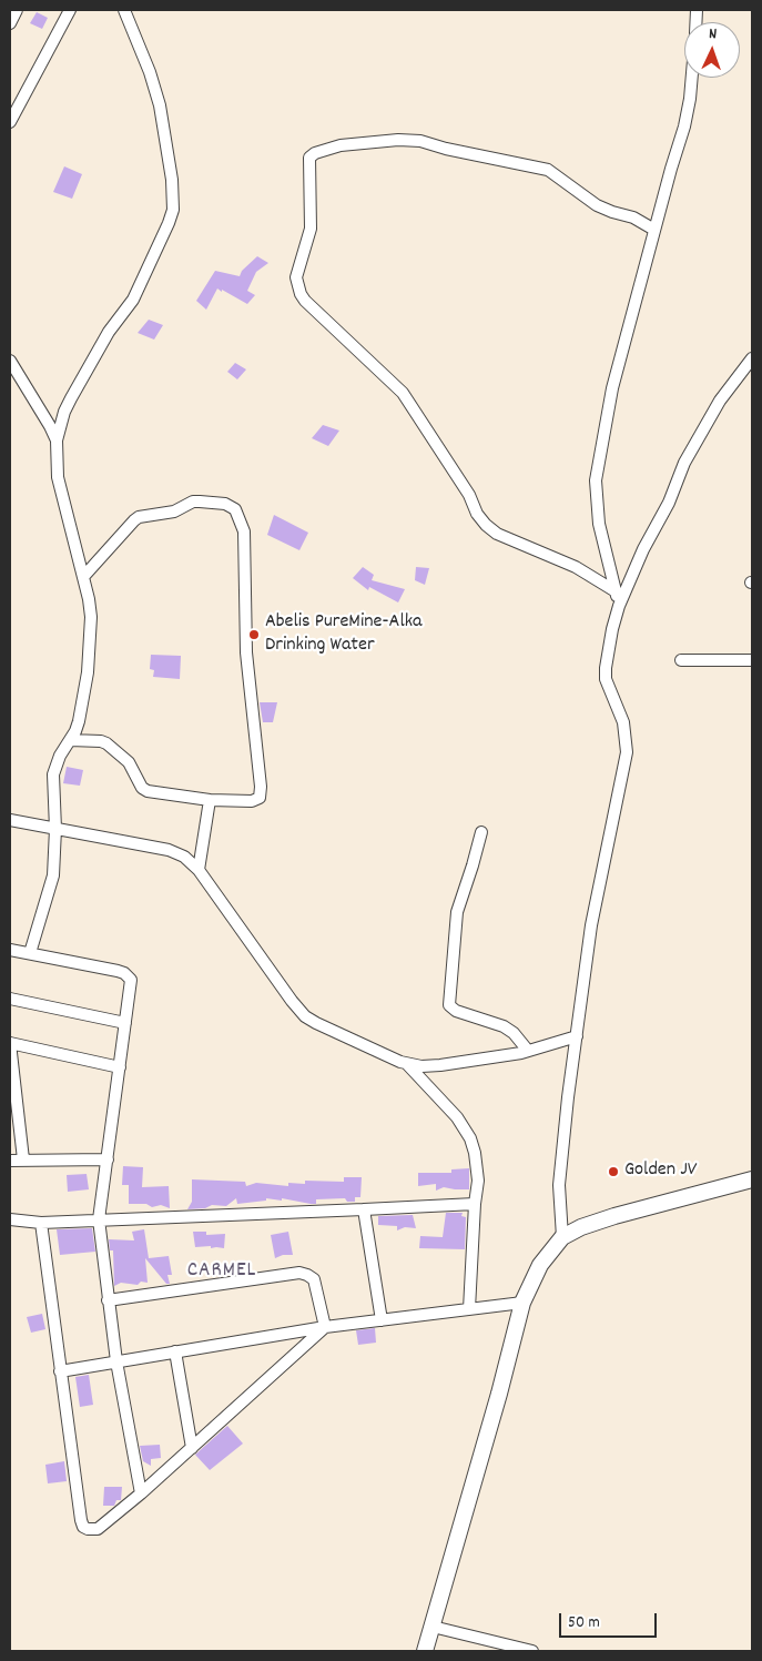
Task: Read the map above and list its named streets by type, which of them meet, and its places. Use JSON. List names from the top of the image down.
{
  "districts": ["CARMEL"],
  "places": ["Abelis PureMine-Alka Drinking Water", "Golden JV"],
  "scale_bar": "50 m",
  "north": "top"
}
